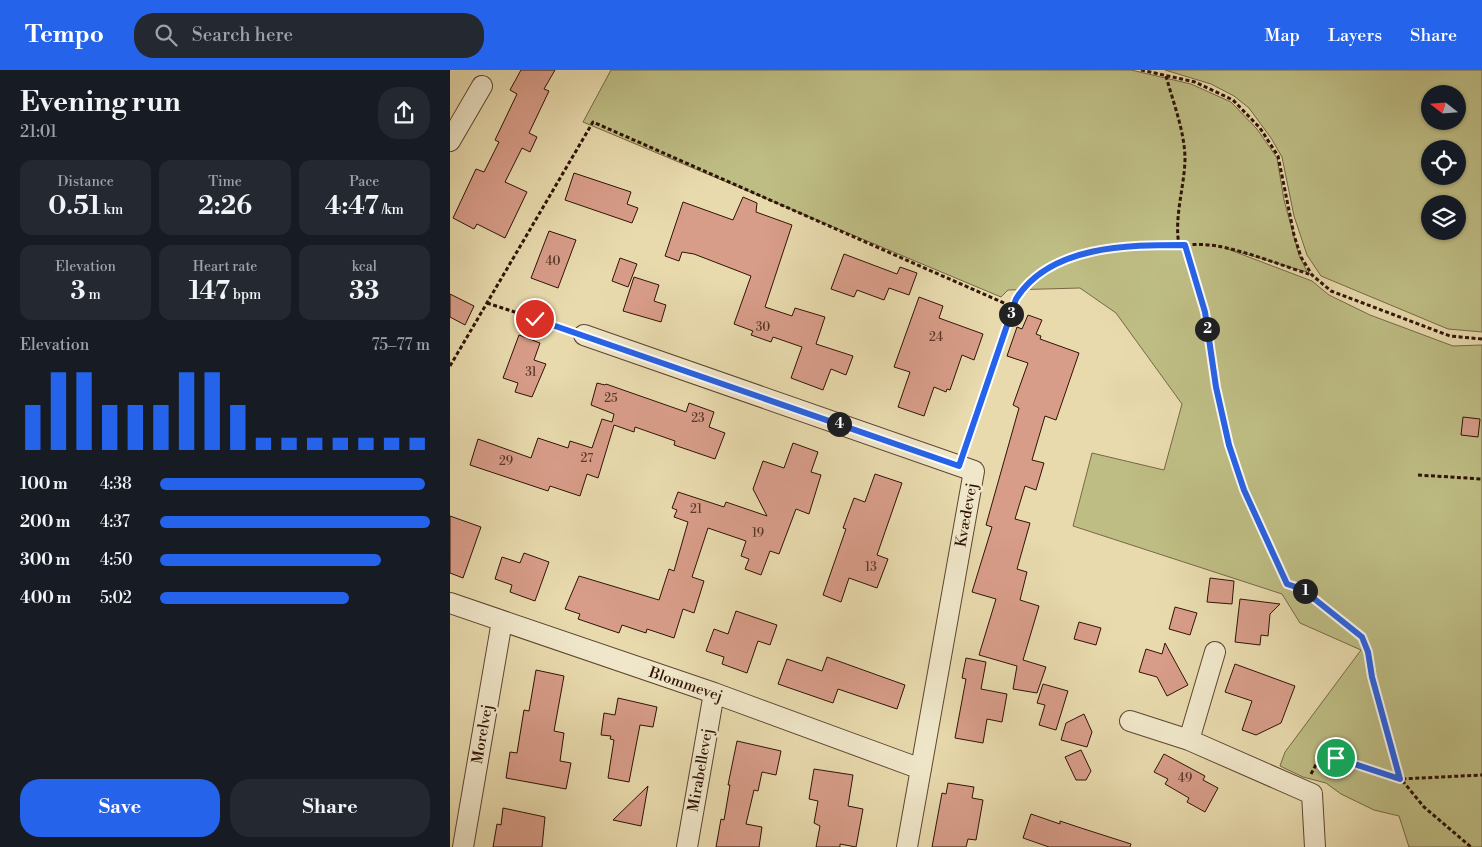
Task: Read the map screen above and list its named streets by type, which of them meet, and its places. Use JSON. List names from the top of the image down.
{
  "streets": {
    "street": [
      "Kvædevej",
      "Blommevej",
      "Morelvej",
      "Mirabellevej"
    ]
  },
  "crossings": [
    ["Kvædevej", "Blommevej"],
    ["Blommevej", "Morelvej"],
    ["Blommevej", "Mirabellevej"]
  ],
  "house_numbers": [
    "40",
    "30",
    "24",
    "31",
    "25",
    "23",
    "27",
    "29",
    "21",
    "19",
    "13",
    "49"
  ],
  "north": "left",
  "page": {
    "header": "Tempo",
    "search": "Search here",
    "nav": ["Map", "Layers", "Share"],
    "heading": ["Evening run", "21:01"],
    "stats": [
      ["Distance", "0.51 km"],
      ["Time", "2:26"],
      ["Pace", "4:47 /km"],
      ["Elevation", "3 m"],
      ["Heart rate", "147 bpm"],
      ["kcal", "33"]
    ],
    "pins": [
      "3",
      "2",
      "4",
      "1"
    ],
    "chart": ["Elevation", "75–77 m"],
    "list": [
      {
        "name": "100 m",
        "note": "4:38"
      },
      {
        "name": "200 m",
        "note": "4:37"
      },
      {
        "name": "300 m",
        "note": "4:50"
      },
      {
        "name": "400 m",
        "note": "5:02"
      }
    ],
    "buttons": ["Save", "Share"]
  }
}
